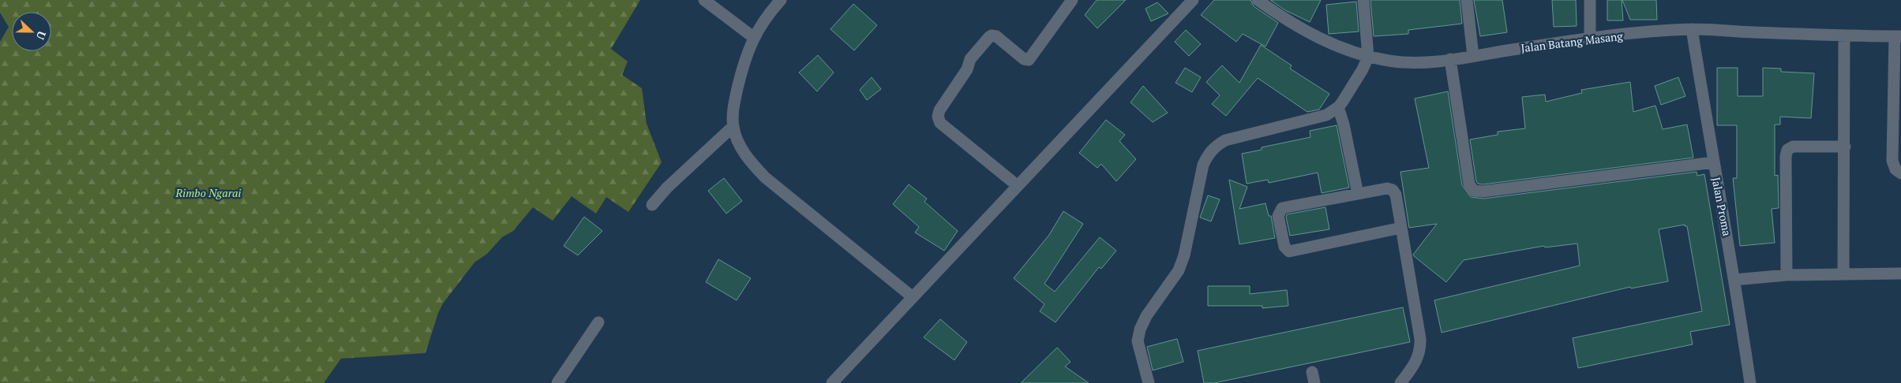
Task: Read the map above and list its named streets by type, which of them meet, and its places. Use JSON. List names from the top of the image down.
{
  "streets": {
    "street": ["Jalan Batang Masang", "Jalan Proma"]
  },
  "crossings": [
    ["Jalan Batang Masang", "Jalan Proma"]
  ],
  "parks": ["Rimbo Ngarai"],
  "north": "right"
}
